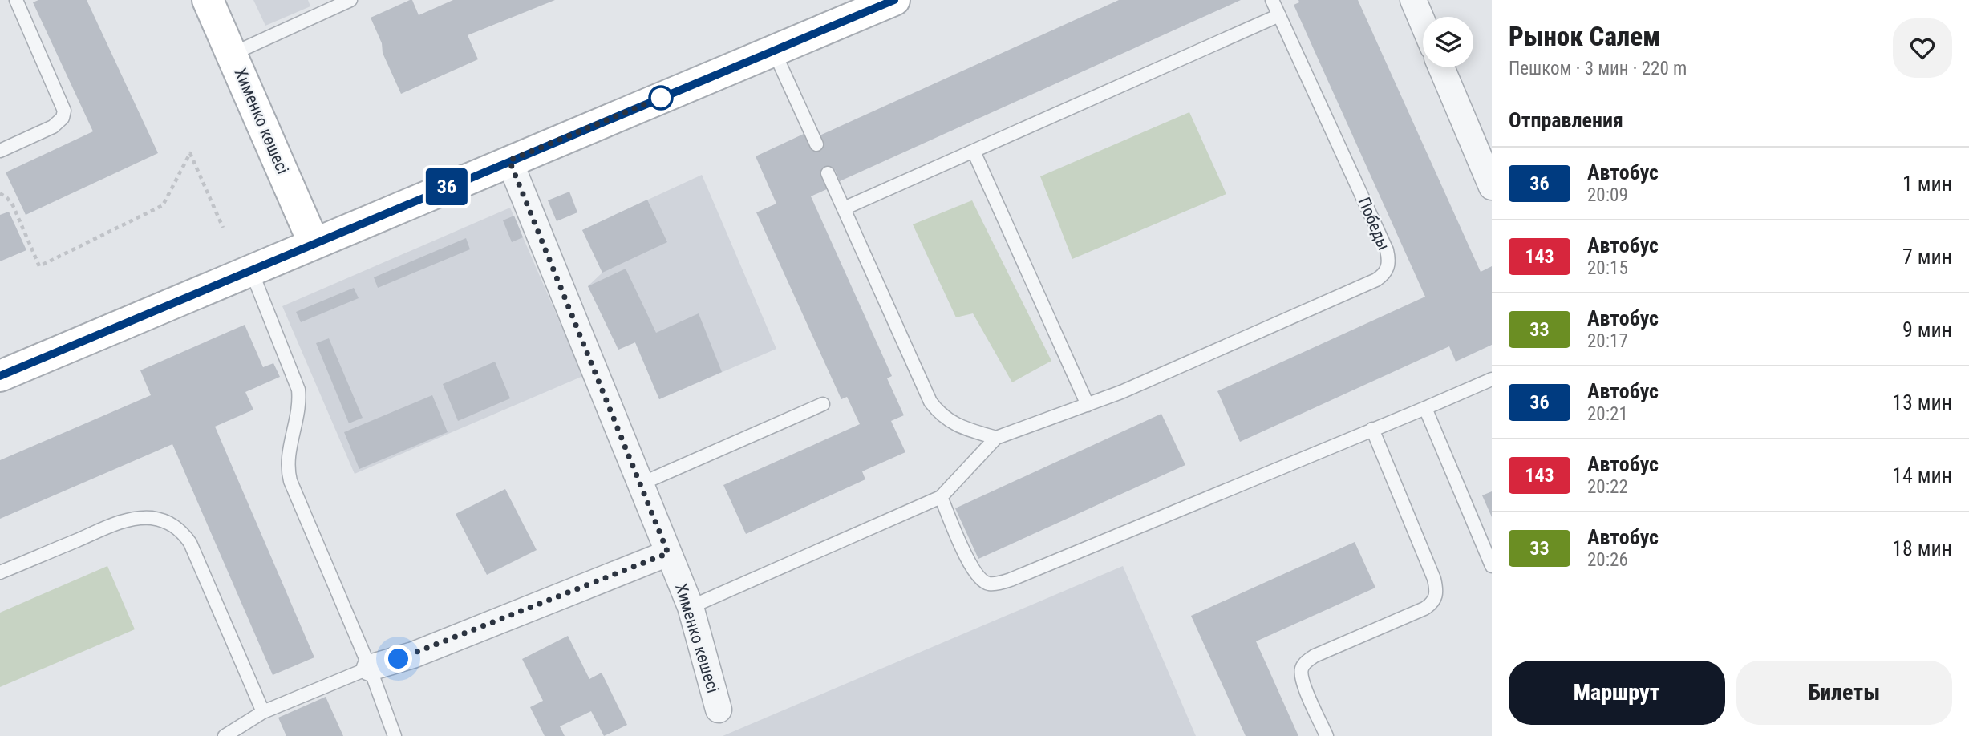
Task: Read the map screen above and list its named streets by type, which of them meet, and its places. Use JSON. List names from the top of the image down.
{
  "streets": {
    "main road": ["Хименко көшесі"],
    "lane": ["Победы"]
  },
  "lines": ["bus line 36"],
  "page": {
    "on_map": "36",
    "heading": [
      ["Рынок Салем", "Пешком · 3 мин · 220 m"],
      "Отправления"
    ],
    "list": [
      {
        "mark": "36",
        "name": "Автобус",
        "note": "20:09",
        "value": "1 мин"
      },
      {
        "mark": "143",
        "name": "Автобус",
        "note": "20:15",
        "value": "7 мин"
      },
      {
        "mark": "33",
        "name": "Автобус",
        "note": "20:17",
        "value": "9 мин"
      },
      {
        "mark": "36",
        "name": "Автобус",
        "note": "20:21",
        "value": "13 мин"
      },
      {
        "mark": "143",
        "name": "Автобус",
        "note": "20:22",
        "value": "14 мин"
      },
      {
        "mark": "33",
        "name": "Автобус",
        "note": "20:26",
        "value": "18 мин"
      }
    ],
    "buttons": ["Маршрут", "Билеты"]
  }
}
